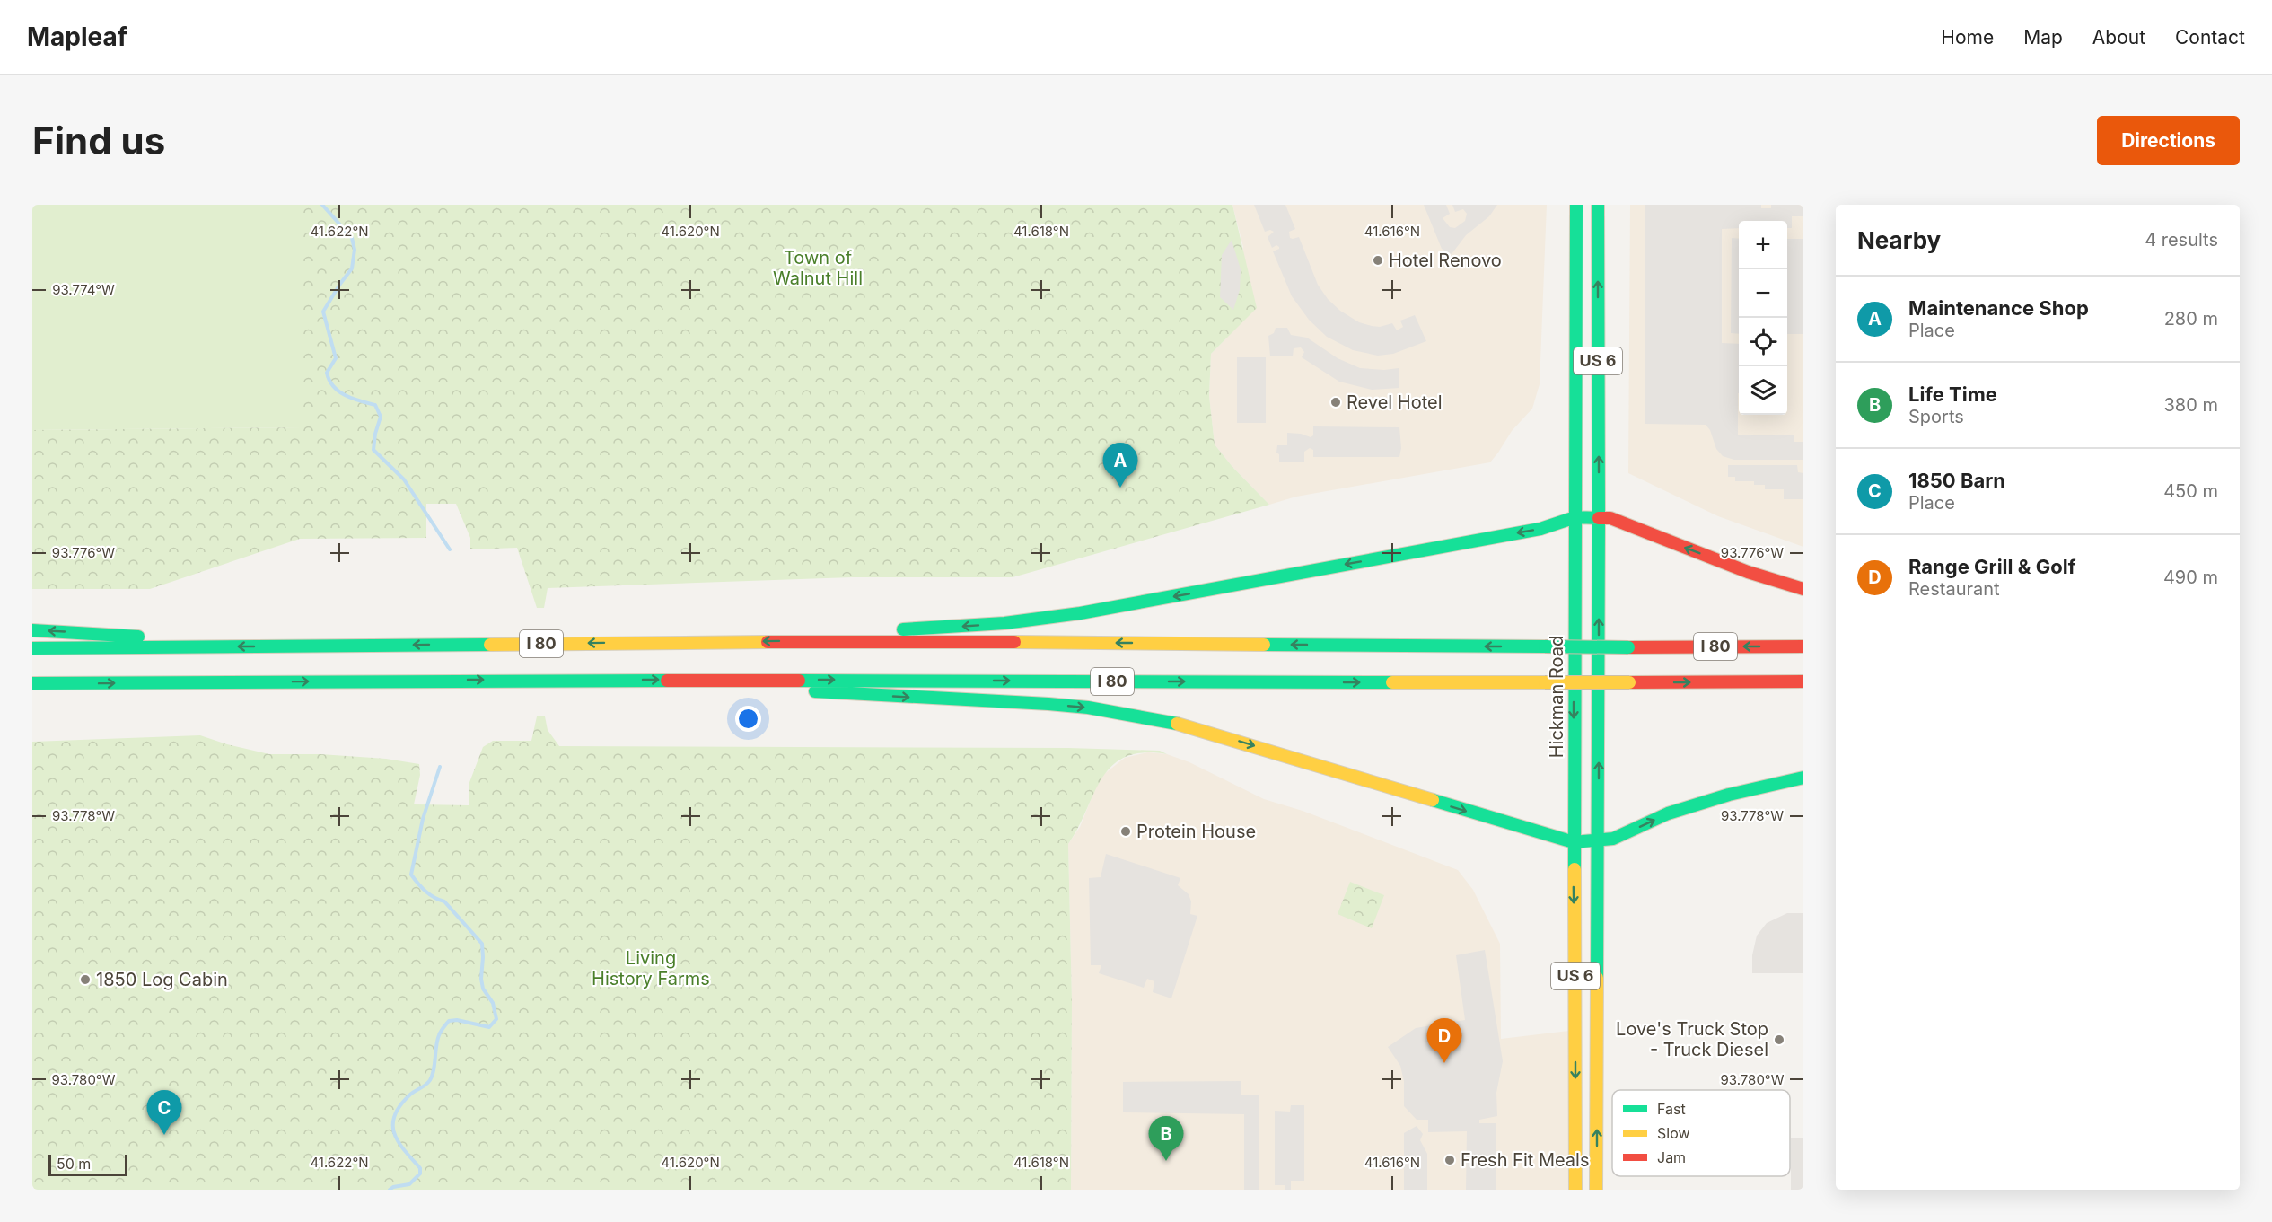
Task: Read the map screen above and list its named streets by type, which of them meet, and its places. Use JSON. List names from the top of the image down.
{
  "streets": {
    "main road": ["US 6", "I 80", "Hickman Road"]
  },
  "parks": ["Town of Walnut Hill", "Living History Farms"],
  "places": [
    "Hotel Renovo",
    "Revel Hotel",
    "Protein House",
    "1850 Log Cabin",
    "Love's Truck Stop - Truck Diesel",
    "Fresh Fit Meals"
  ],
  "legend": ["Fast", "Slow", "Jam"],
  "scale_bar": "50 m",
  "page": {
    "header": "Mapleaf",
    "nav": [
      "Home",
      "Map",
      "About",
      "Contact"
    ],
    "buttons": "Directions",
    "title": "Find us",
    "heading": ["Nearby", "4 results"],
    "map_buttons": ["+", "−"],
    "list": [
      {
        "mark": "A",
        "name": "Maintenance Shop",
        "note": "Place",
        "value": "280 m"
      },
      {
        "mark": "B",
        "name": "Life Time",
        "note": "Sports",
        "value": "380 m"
      },
      {
        "mark": "C",
        "name": "1850 Barn",
        "note": "Place",
        "value": "450 m"
      },
      {
        "mark": "D",
        "name": "Range Grill & Golf",
        "note": "Restaurant",
        "value": "490 m"
      }
    ],
    "pins": [
      "A",
      "D",
      "C",
      "B"
    ],
    "scale": "50 m"
  },
  "coordinates": [
    "41.622°N",
    "41.620°N",
    "41.618°N",
    "41.616°N",
    "93.774°W",
    "93.776°W",
    "93.778°W",
    "93.780°W"
  ]
}
